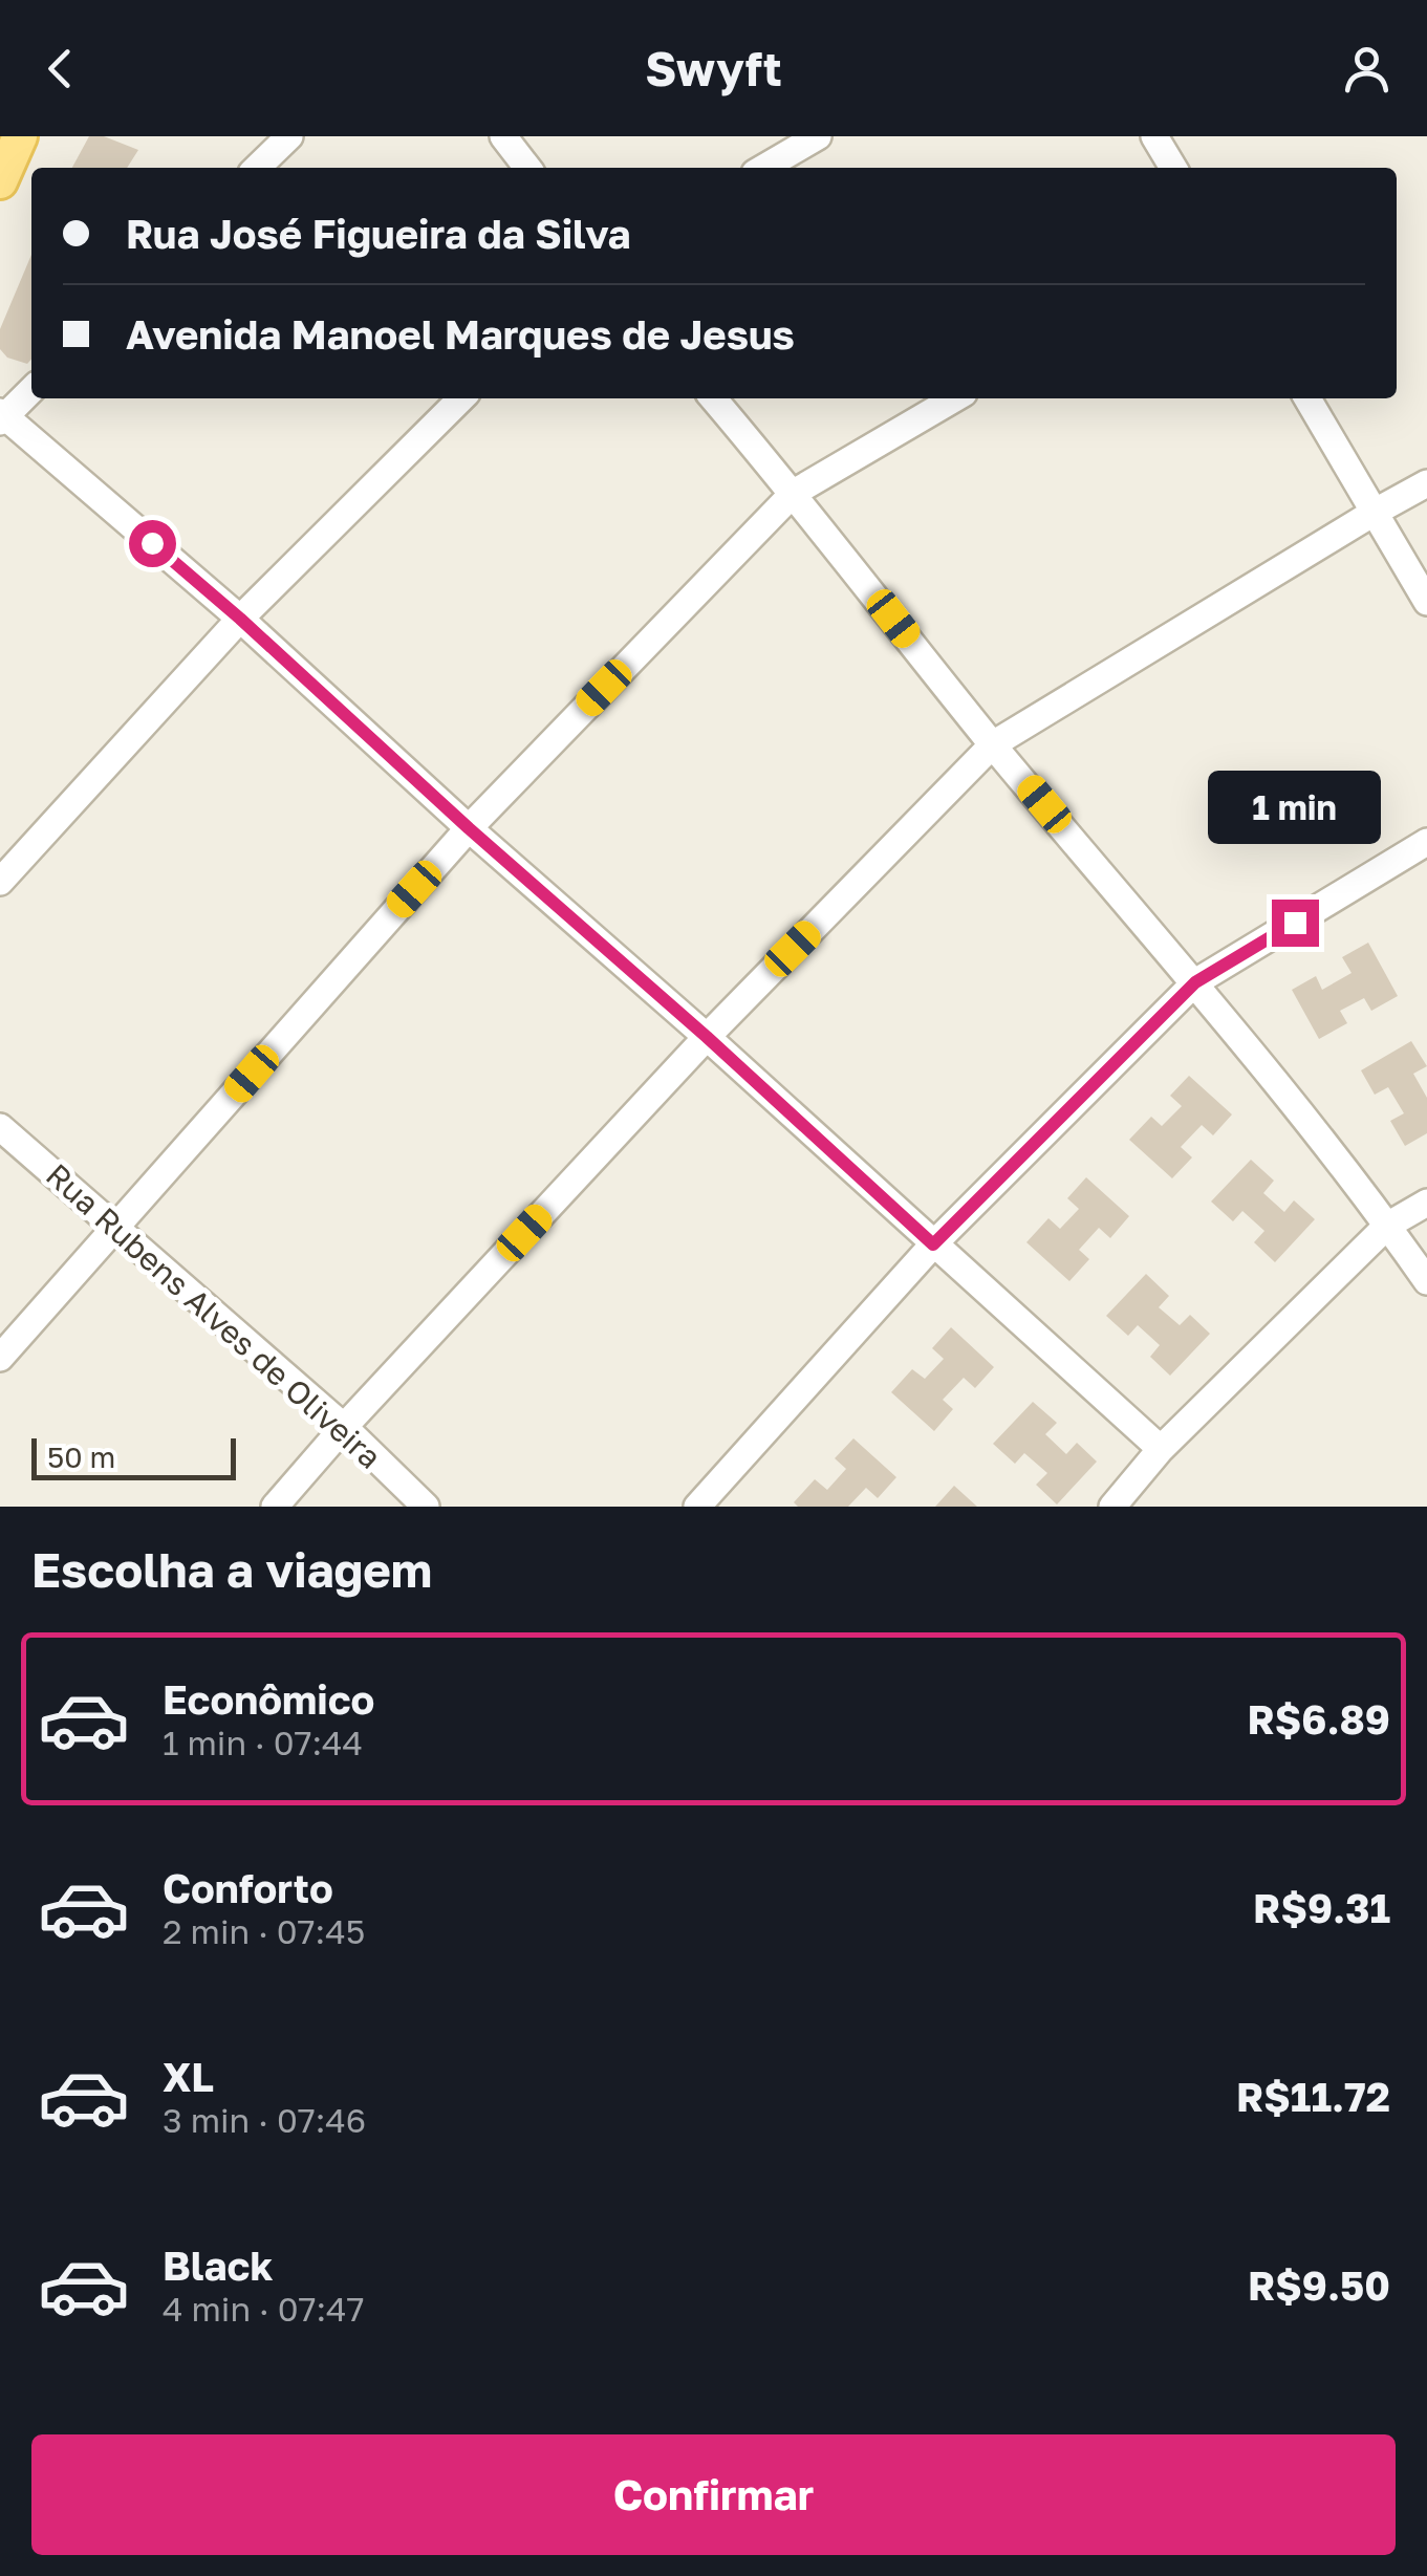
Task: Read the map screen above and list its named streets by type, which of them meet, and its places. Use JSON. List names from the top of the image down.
{
  "streets": {
    "street": ["Rua Rubens Alves de Oliveira"]
  },
  "scale_bar": "50 m",
  "page": {
    "header": "Swyft",
    "banner": ["Rua José Figueira da Silva", "Avenida Manoel Marques de Jesus"],
    "bubble": "1 min",
    "scale": "50 m",
    "heading": "Escolha a viagem",
    "list": [
      {
        "name": "Econômico",
        "note": "1 min · 07:44",
        "value": "R$6.89"
      },
      {
        "name": "Conforto",
        "note": "2 min · 07:45",
        "value": "R$9.31"
      },
      {
        "name": "XL",
        "note": "3 min · 07:46",
        "value": "R$11.72"
      },
      {
        "name": "Black",
        "note": "4 min · 07:47",
        "value": "R$9.50"
      }
    ],
    "buttons": "Confirmar"
  }
}
